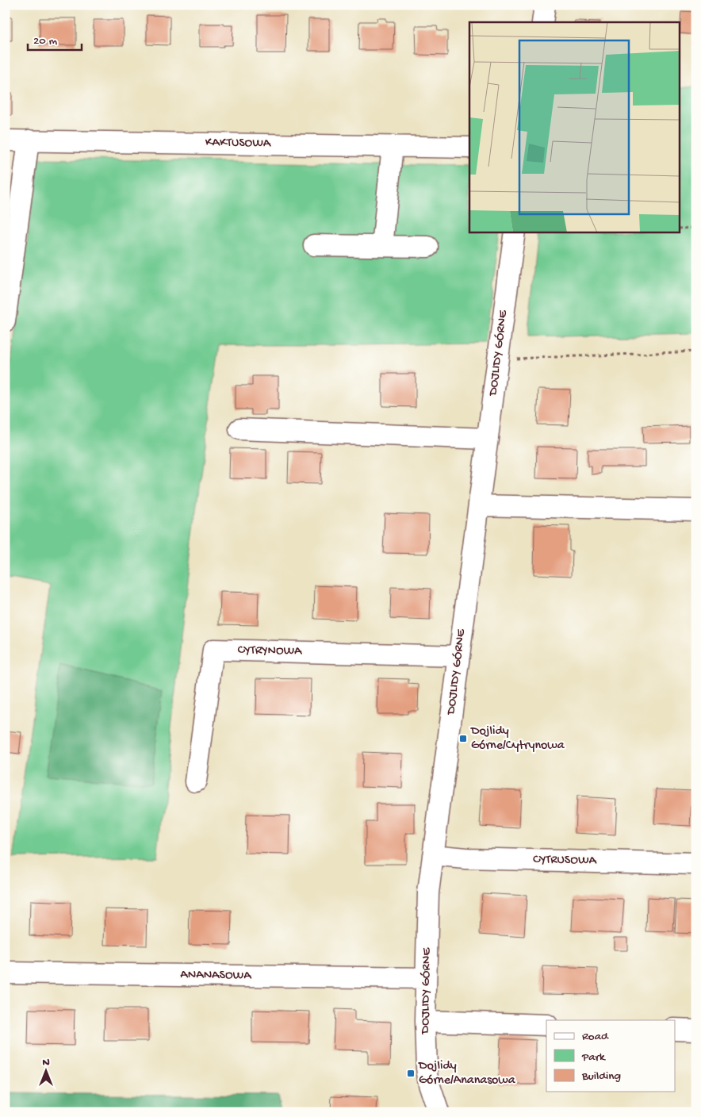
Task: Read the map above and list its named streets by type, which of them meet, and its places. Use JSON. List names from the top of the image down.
{
  "streets": {
    "street": [
      "KAKTUSOWA",
      "DOJLIDY GÓRNE",
      "CYTRYNOWA",
      "CYTRUSOWA",
      "ANANASOWA"
    ]
  },
  "crossings": [
    ["DOJLIDY GÓRNE", "CYTRYNOWA"],
    ["DOJLIDY GÓRNE", "CYTRUSOWA"],
    ["DOJLIDY GÓRNE", "ANANASOWA"]
  ],
  "places": {
    "transit": ["Dojlidy Górne/Cytrynowa", "Dojlidy Górne/Ananasowa"]
  },
  "legend": ["Road", "Park", "Building"],
  "scale_bar": "20 m",
  "north": "top"
}
